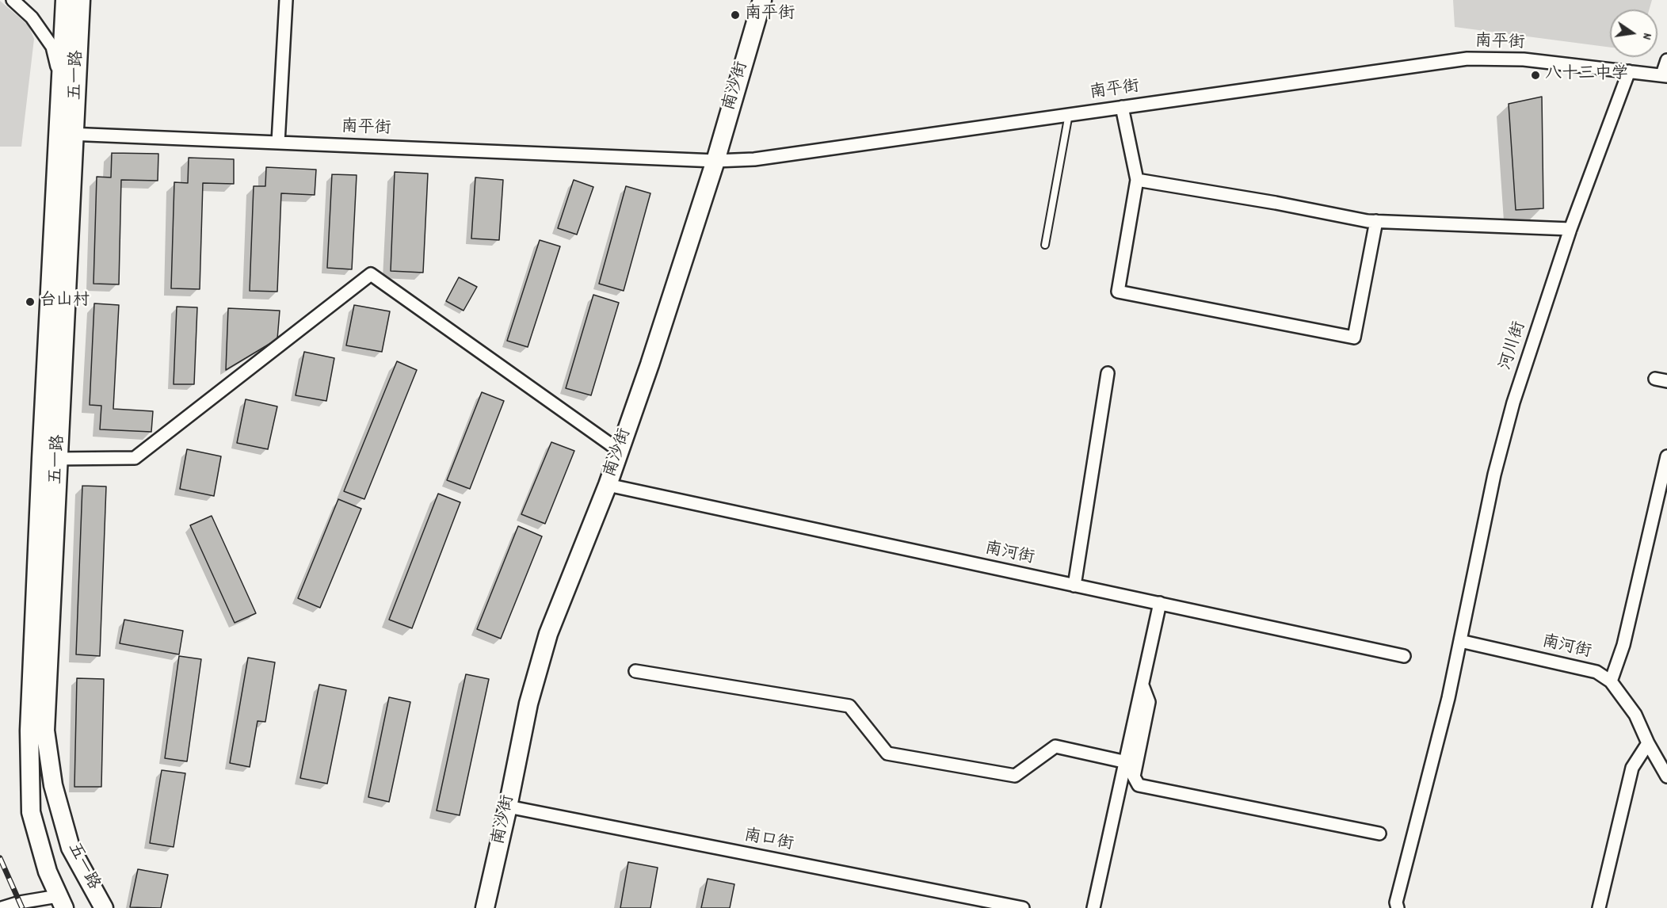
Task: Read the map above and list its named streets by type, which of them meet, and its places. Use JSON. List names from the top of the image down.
{
  "streets": {
    "main road": ["五一路", "南沙街"],
    "street": [
      "南平街",
      "河川街",
      "南河街",
      "南口街"
    ]
  },
  "crossings": [
    ["南平街", "五一路"],
    ["南平街", "南沙街"],
    ["南平街", "河川街"],
    ["南沙街", "南河街"],
    ["南沙街", "南口街"],
    ["河川街", "南河街"]
  ],
  "places": ["南平街", "八十三中学", "台山村"],
  "north": "right"
}
